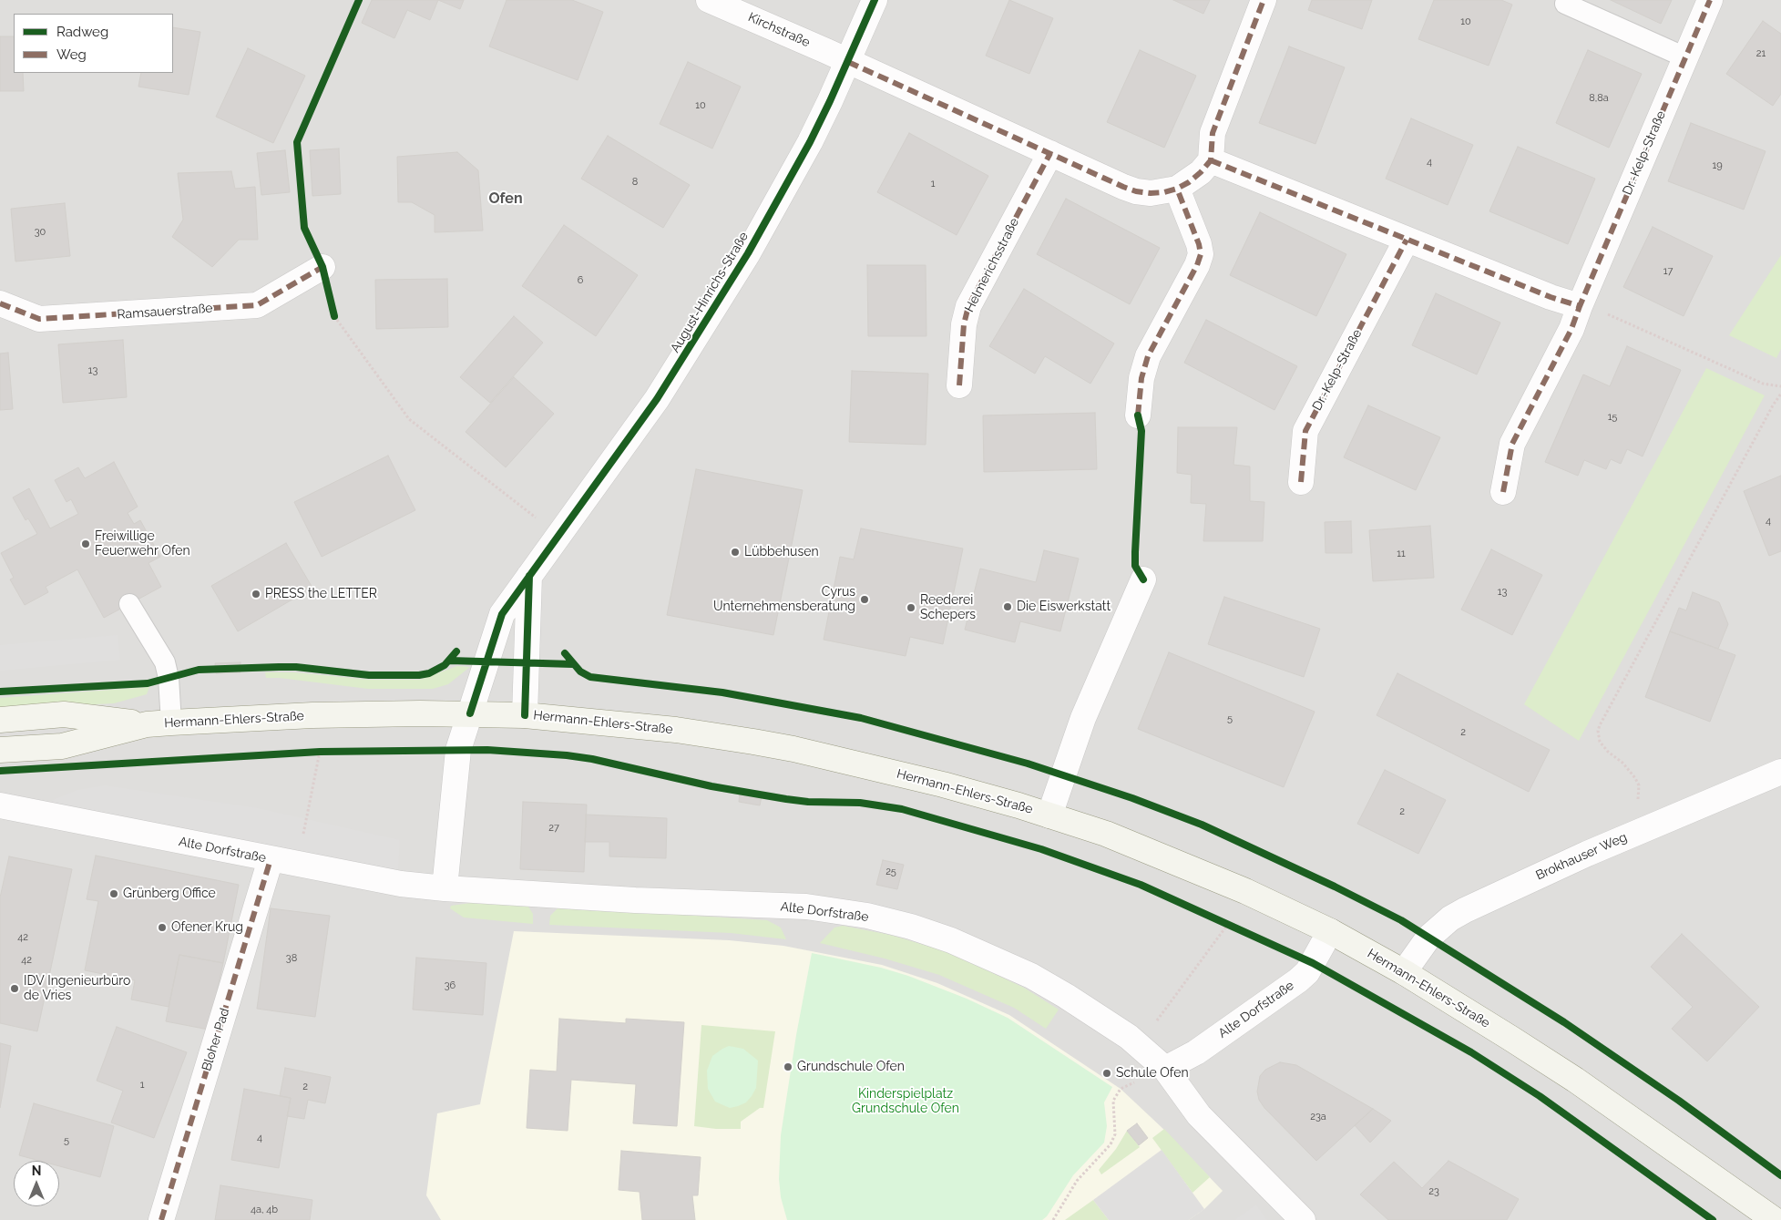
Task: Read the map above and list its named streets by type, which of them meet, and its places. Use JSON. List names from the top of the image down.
{
  "streets": {
    "street": [
      "Kirchstraße",
      "Dr.-Kelp-Straße",
      "Helmerichsstraße",
      "August-Hinrichs-Straße",
      "Ramsauerstraße",
      "Hermann-Ehlers-Straße",
      "Alte Dorfstraße",
      "Brokhauser Weg",
      "Bloher Pad"
    ]
  },
  "crossings": [
    ["Kirchstraße", "August-Hinrichs-Straße"],
    ["August-Hinrichs-Straße", "Hermann-Ehlers-Straße"],
    ["Hermann-Ehlers-Straße", "Alte Dorfstraße"],
    ["Hermann-Ehlers-Straße", "Brokhauser Weg"],
    ["Alte Dorfstraße", "Bloher Pad"]
  ],
  "districts": ["Ofen"],
  "parks": ["Kinderspielplatz Grundschule Ofen"],
  "places": [
    "Freiwillige Feuerwehr Ofen",
    "Lübbehusen",
    "PRESS the LETTER",
    "Cyrus Unternehmensberatung",
    "Die Eiswerkstatt",
    "Reederei Schepers",
    "Grünberg Office",
    "Ofener Krug",
    "IDV Ingenieurbüro de Vries",
    "Grundschule Ofen",
    "Schule Ofen"
  ],
  "house_numbers": [
    "10",
    "21",
    "8,8a",
    "10",
    "4",
    "19",
    "8",
    "1",
    "30",
    "17",
    "6",
    "13",
    "15",
    "4",
    "11",
    "13",
    "5",
    "2",
    "2",
    "27",
    "25",
    "42",
    "38",
    "42",
    "36",
    "1",
    "2",
    "23a",
    "4",
    "5",
    "23",
    "4a, 4b"
  ],
  "legend": ["Radweg", "Weg"],
  "north": "top"
}
